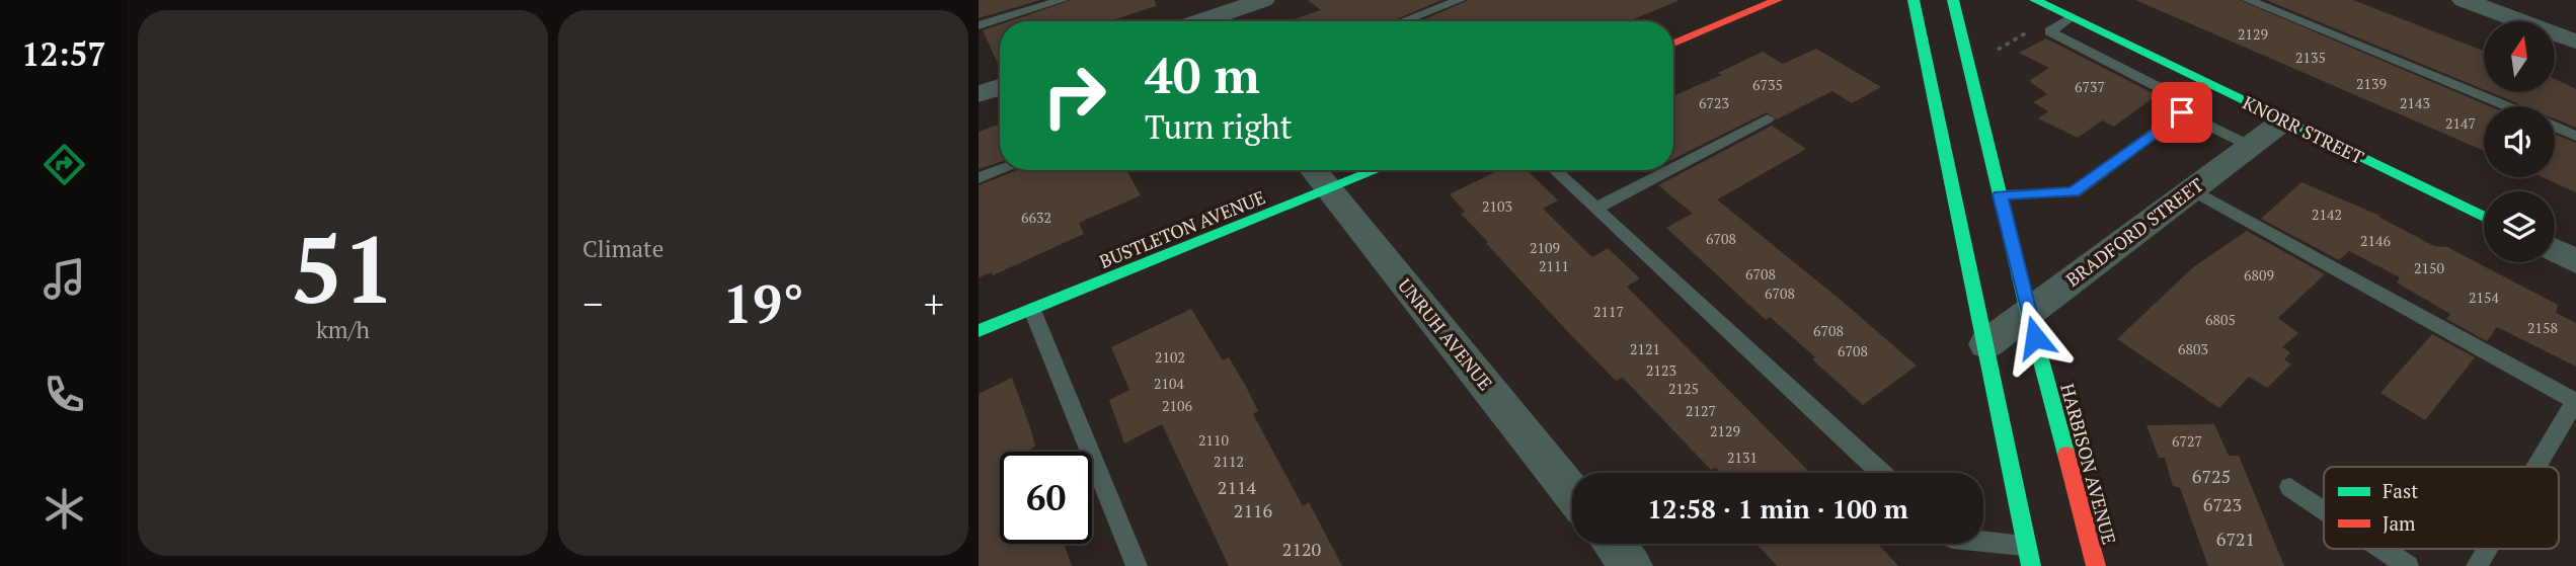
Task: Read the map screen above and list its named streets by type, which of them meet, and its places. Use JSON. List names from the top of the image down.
{
  "streets": {
    "main road": ["KNORR STREET", "BUSTLETON AVENUE", "HARBISON AVENUE"],
    "street": ["BRADFORD STREET", "UNRUH AVENUE"]
  },
  "crossings": [
    ["KNORR STREET", "BRADFORD STREET"],
    ["BUSTLETON AVENUE", "UNRUH AVENUE"],
    ["BRADFORD STREET", "HARBISON AVENUE"]
  ],
  "house_numbers": [
    "2129",
    "2135",
    "2139",
    "6735",
    "6737",
    "6723",
    "2143",
    "2147",
    "2103",
    "2142",
    "6632",
    "6708",
    "2146",
    "2109",
    "2111",
    "2150",
    "6708",
    "6809",
    "6708",
    "2154",
    "2117",
    "6805",
    "2158",
    "6708",
    "2121",
    "6803",
    "6708",
    "2102",
    "2123",
    "2104",
    "2125",
    "2106",
    "2127",
    "2129",
    "2110",
    "6727",
    "2131",
    "2112",
    "6725",
    "2114",
    "6723",
    "2116",
    "6721",
    "2120"
  ],
  "legend": ["Fast", "Jam"],
  "north": "top",
  "page": {
    "tabs": "12:57",
    "tile": [
      ["51", "km/h"],
      "Climate"
    ],
    "turn": ["40 m", "Turn right"],
    "heat": ["−", "19°", "+"],
    "limit": "60",
    "trip": "12:58 · 1 min · 100 m"
  }
}
